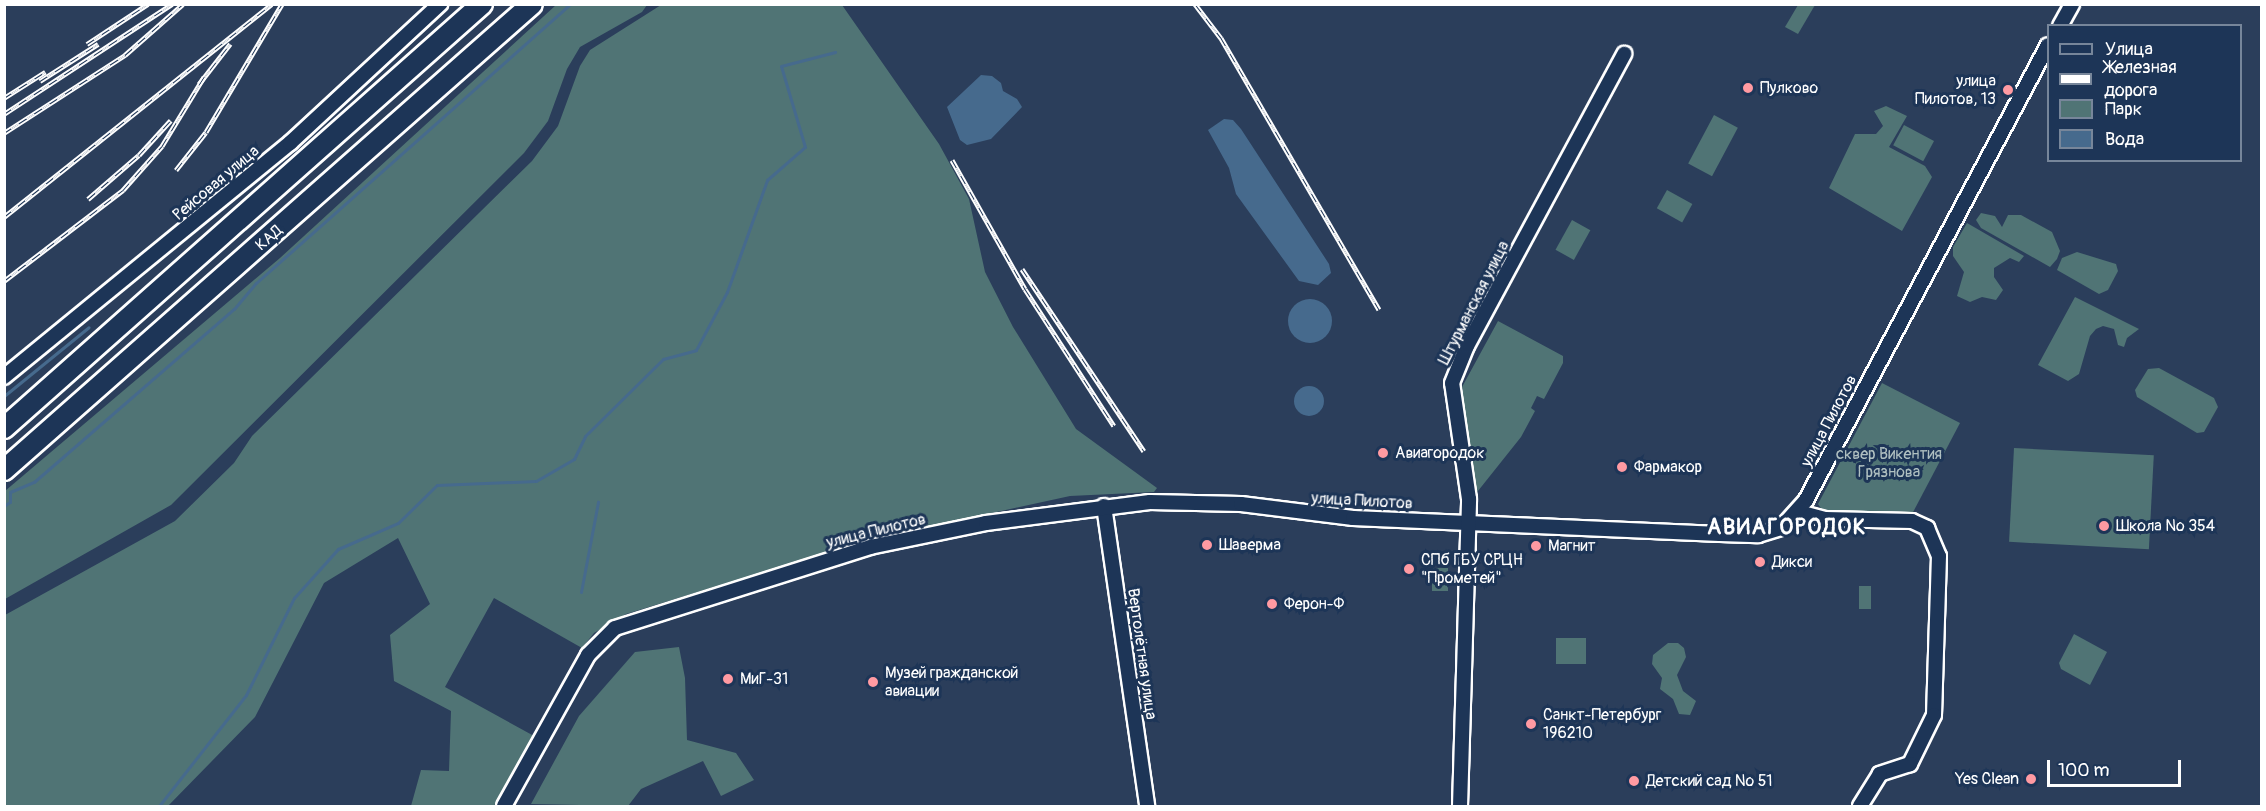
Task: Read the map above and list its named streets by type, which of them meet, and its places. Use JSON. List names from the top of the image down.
{
  "streets": {
    "highway": ["КАД"],
    "street": [
      "Рейсовая улица",
      "Штурманская улица",
      "улица Пилотов",
      "Вертолётная улица"
    ]
  },
  "crossings": [
    ["Штурманская улица", "улица Пилотов"],
    ["улица Пилотов", "Вертолётная улица"]
  ],
  "districts": ["АВИАГОРОДОК"],
  "parks": ["сквер Викентия Грязнова"],
  "places": [
    "Пулково",
    "улица Пилотов, 13",
    "Авиагородок",
    "Фармакор",
    "Школа № 354",
    "Шаверма",
    "Магнит",
    "Дикси",
    "СПб ГБУ СРЦН \"Прометей\"",
    "Ферон-Ф",
    "МиГ-31",
    "Музей гражданской авиации",
    "Санкт-Петербург 196210",
    "Yes Clean",
    "Детский сад № 51"
  ],
  "legend": [
    "Улица",
    "Железная дорога",
    "Парк",
    "Вода"
  ],
  "scale_bar": "100 m"
}
